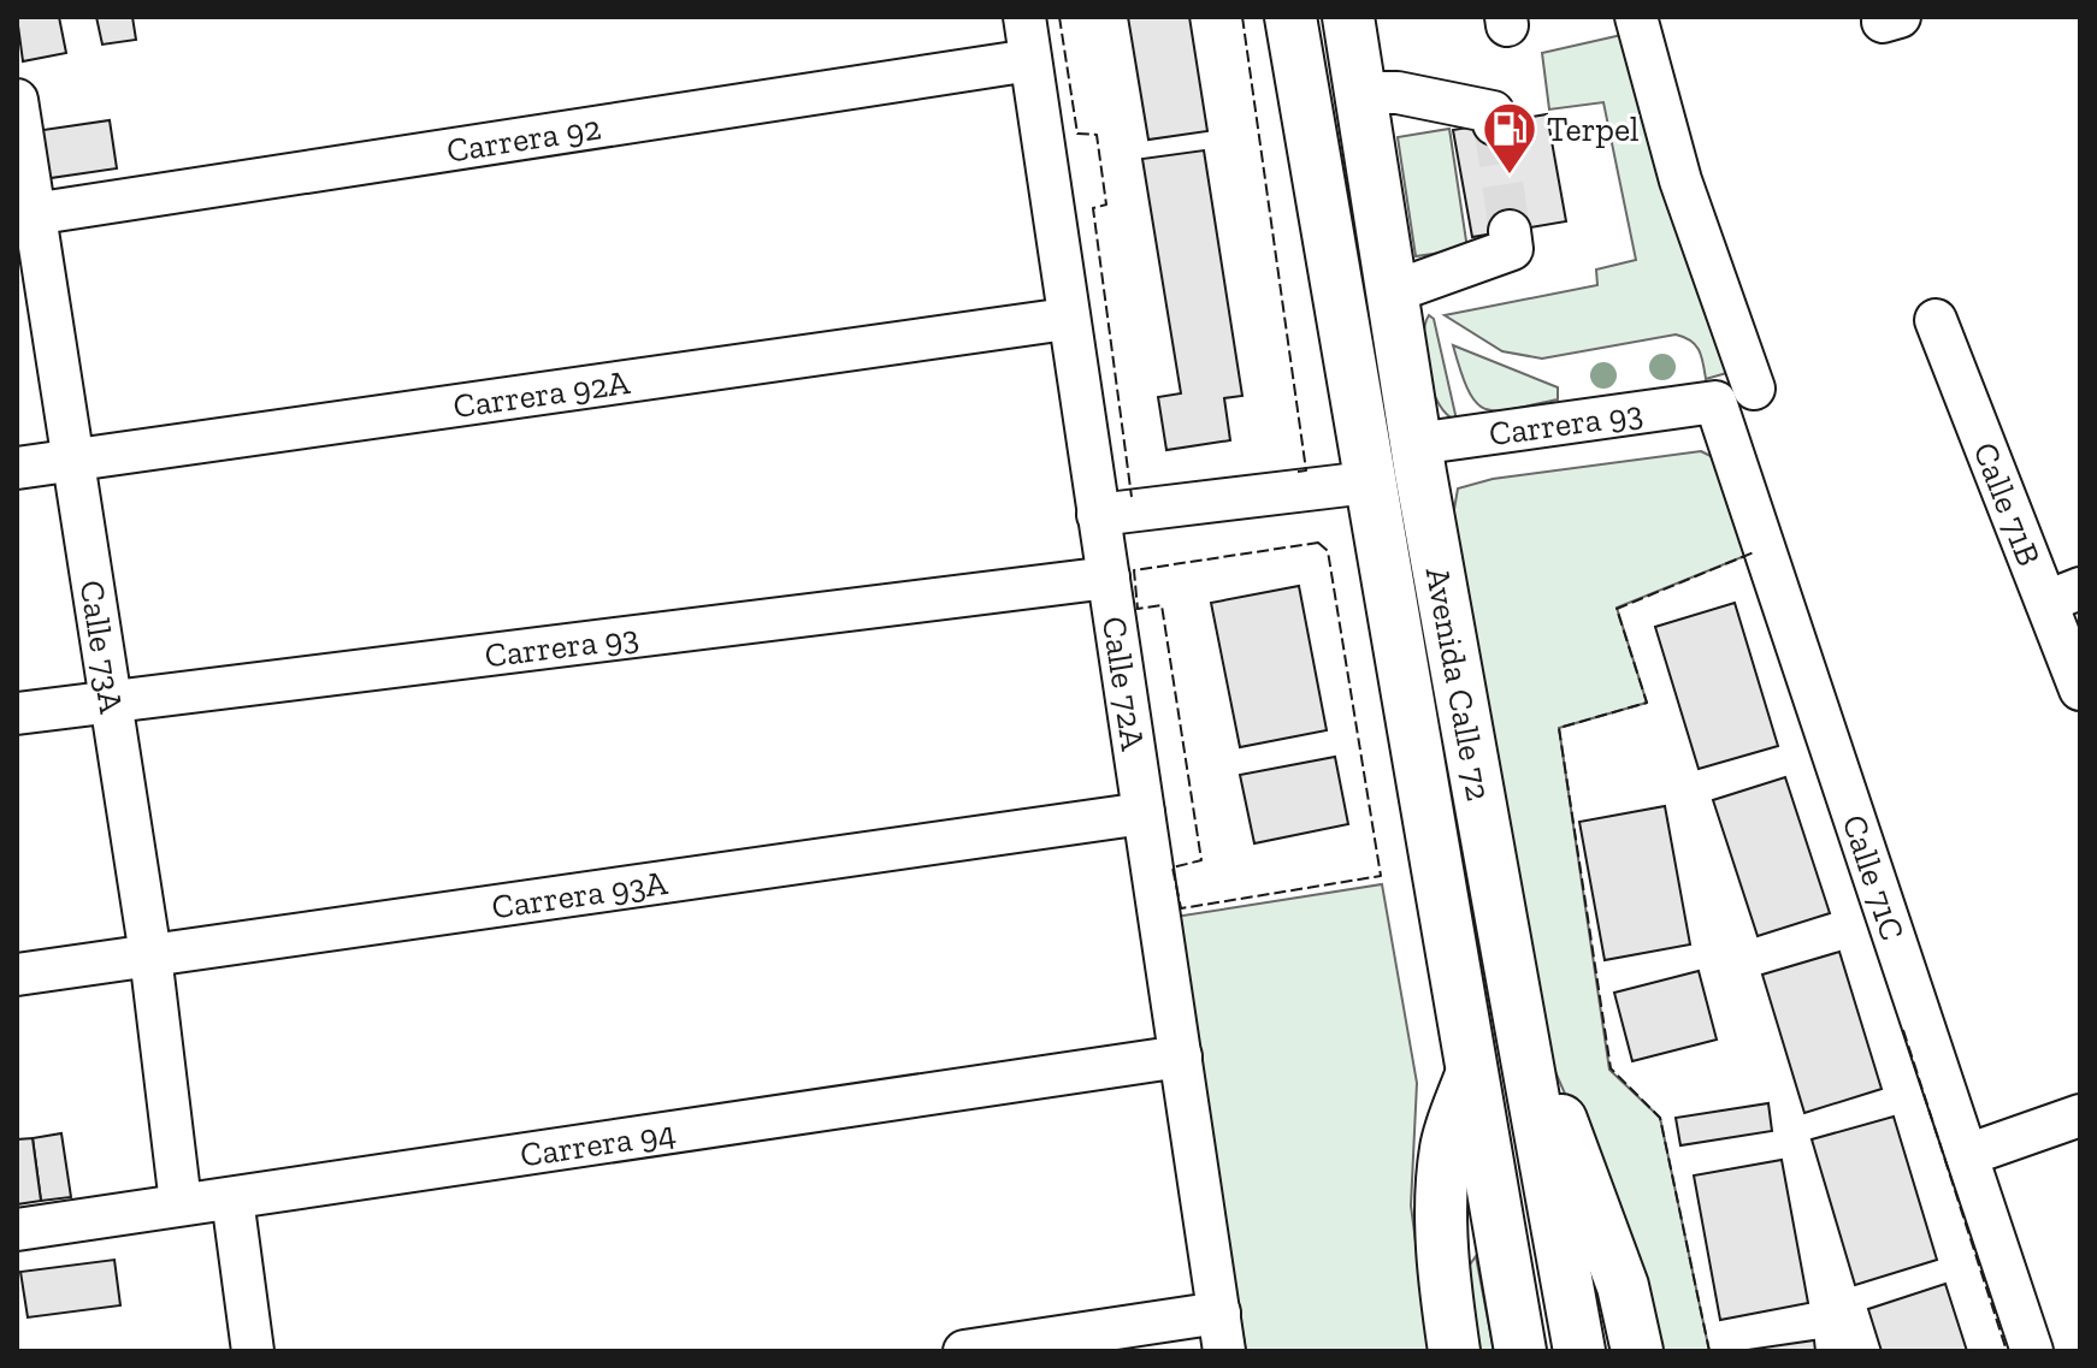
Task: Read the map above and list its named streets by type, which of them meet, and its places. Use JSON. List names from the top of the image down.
{
  "streets": {
    "main road": ["Avenida Calle 72"],
    "street": [
      "Carrera 92",
      "Carrera 92A",
      "Carrera 93",
      "Calle 71B",
      "Calle 73A",
      "Calle 72A",
      "Calle 71C",
      "Carrera 93A",
      "Carrera 94"
    ]
  },
  "crossings": [
    ["Carrera 92", "Calle 73A"],
    ["Carrera 92", "Calle 72A"],
    ["Carrera 92A", "Calle 73A"],
    ["Carrera 92A", "Calle 72A"],
    ["Carrera 93", "Calle 73A"],
    ["Carrera 93", "Calle 72A"],
    ["Carrera 93", "Avenida Calle 72"],
    ["Carrera 93", "Calle 71C"],
    ["Calle 73A", "Carrera 93A"],
    ["Calle 72A", "Carrera 93A"],
    ["Calle 72A", "Carrera 94"]
  ],
  "places": {
    "fuel station": ["Terpel"]
  }
}
